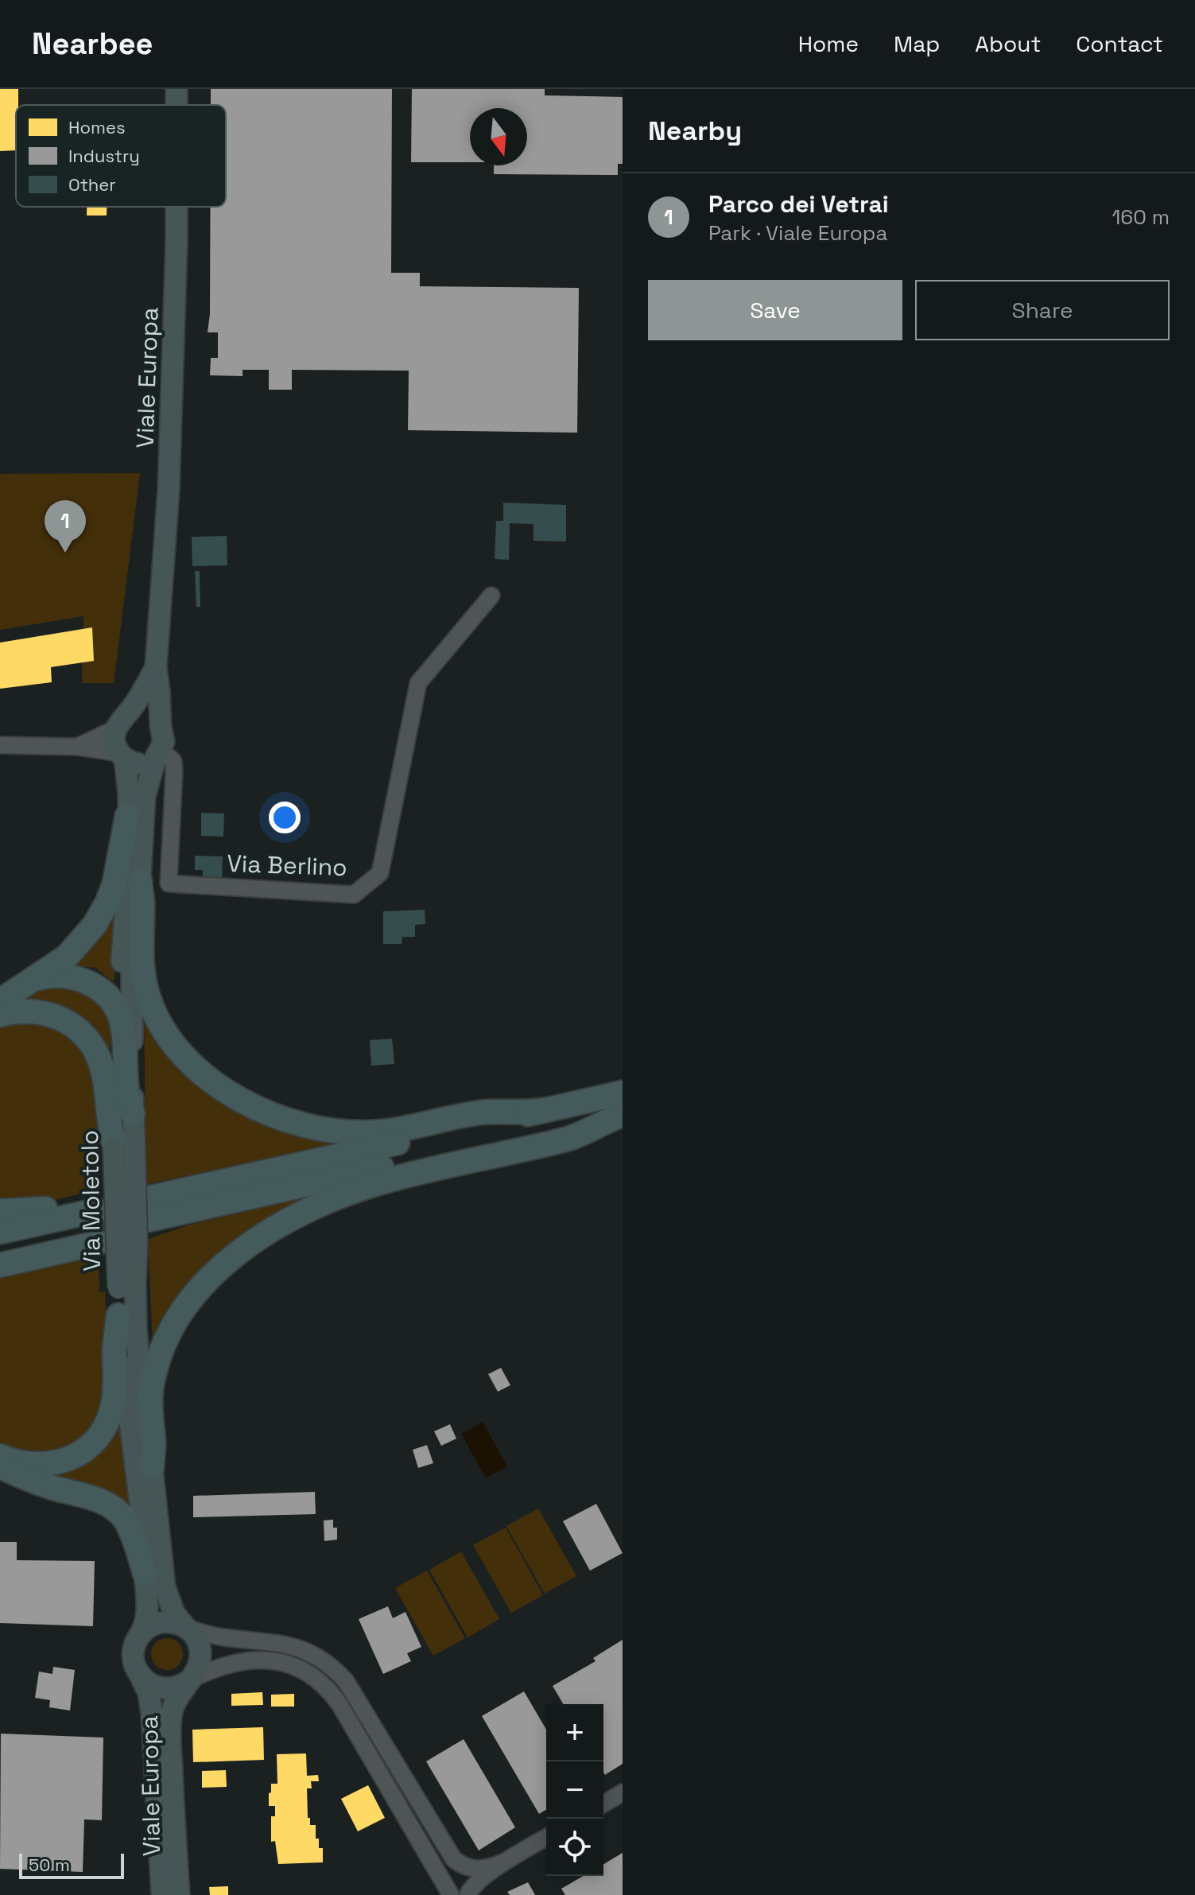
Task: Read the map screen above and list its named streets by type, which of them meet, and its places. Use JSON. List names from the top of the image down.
{
  "streets": {
    "main road": ["Viale Europa", "Via Moletolo"],
    "street": ["Via Berlino"]
  },
  "crossings": [
    ["Viale Europa", "Via Moletolo"],
    ["Via Berlino", "Via Moletolo"]
  ],
  "legend": ["Homes", "Industry", "Other"],
  "scale_bar": "50 m",
  "north": "bottom",
  "page": {
    "header": "Nearbee",
    "nav": [
      "Home",
      "Map",
      "About",
      "Contact"
    ],
    "heading": "Nearby",
    "list": [
      {
        "mark": "1",
        "name": "Parco dei Vetrai",
        "note": "Park · Viale Europa",
        "value": "160 m"
      }
    ],
    "buttons": ["Save", "Share"],
    "pins": "1",
    "map_buttons": ["+", "−"],
    "scale": "50 m"
  }
}
